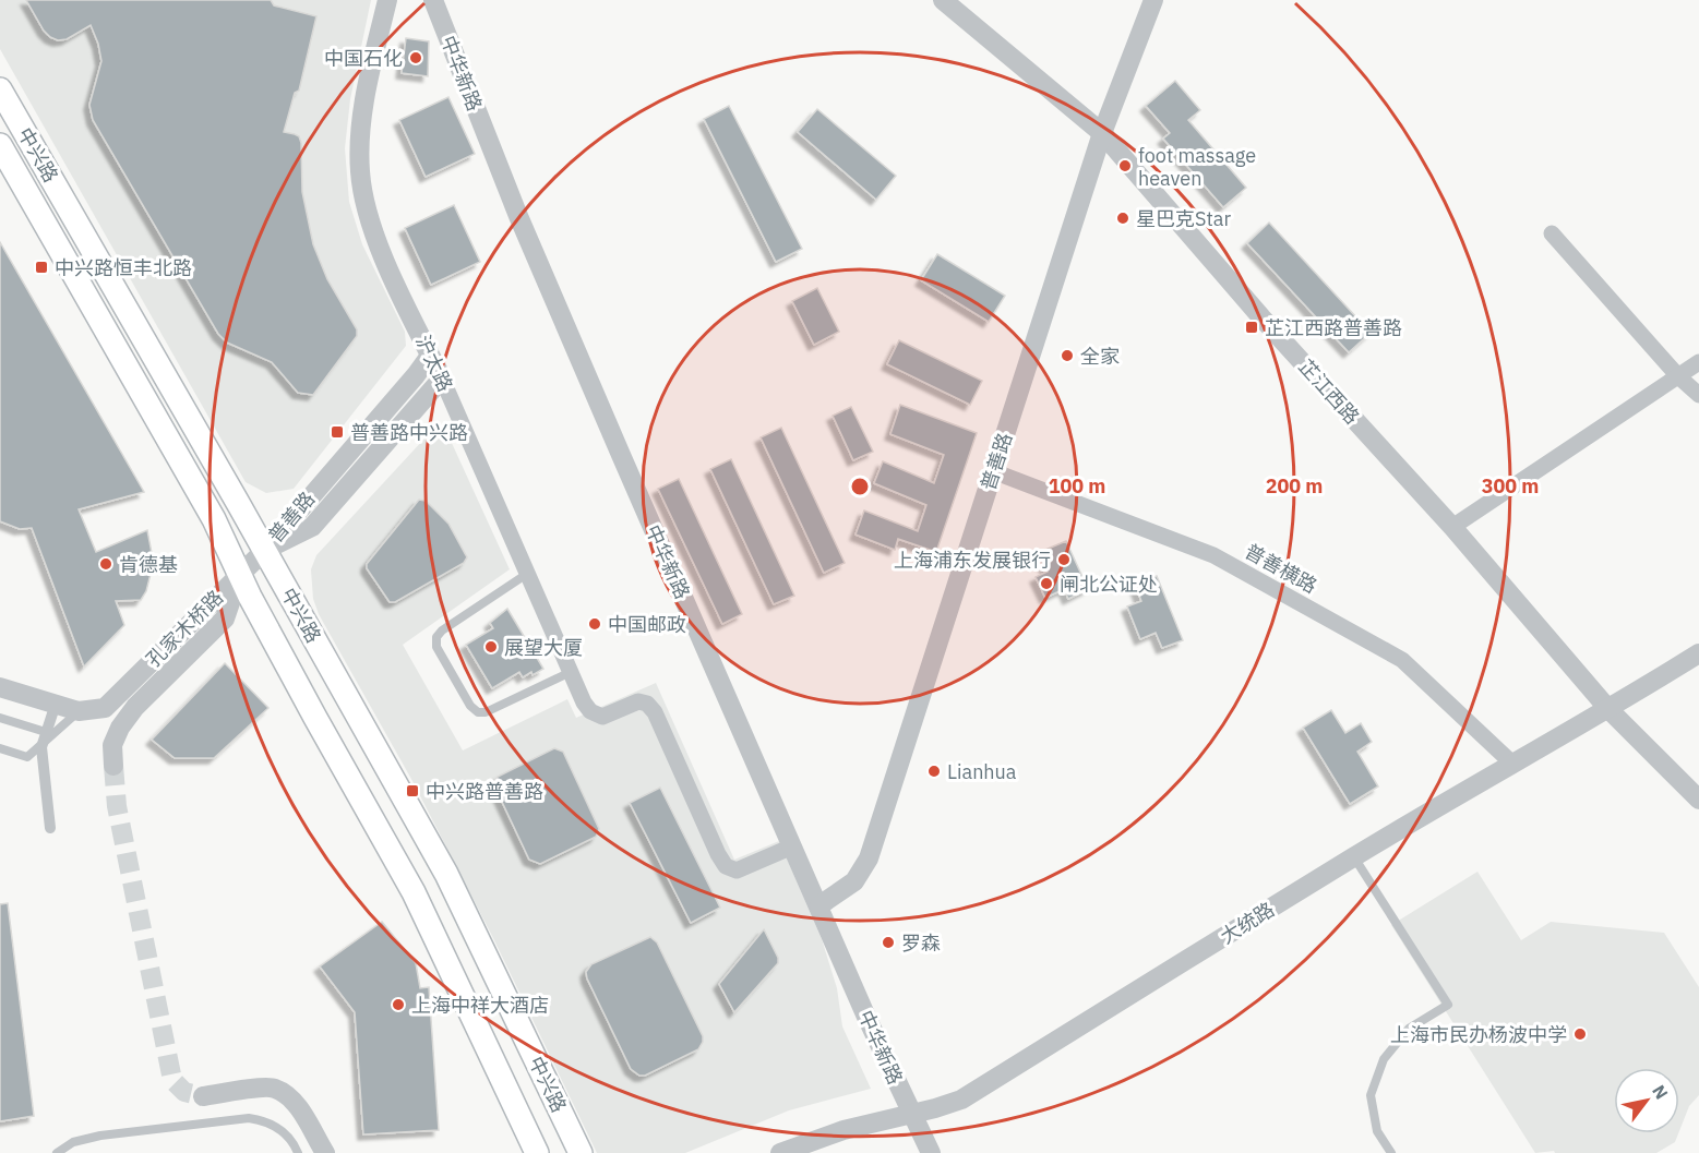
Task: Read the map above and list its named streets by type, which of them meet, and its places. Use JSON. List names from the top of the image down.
{
  "streets": {
    "main road": ["中兴路"],
    "street": [
      "中华新路",
      "沪太路",
      "芷江西路",
      "普善路",
      "普善横路",
      "孔家木桥路",
      "大统路"
    ]
  },
  "crossings": [
    ["中华新路", "沪太路"],
    ["中华新路", "普善路"],
    ["中华新路", "大统路"],
    ["中兴路", "普善路"],
    ["中兴路", "孔家木桥路"],
    ["沪太路", "普善路"],
    ["芷江西路", "普善路"],
    ["芷江西路", "大统路"],
    ["普善路", "普善横路"],
    ["普善路", "孔家木桥路"],
    ["普善横路", "大统路"]
  ],
  "places": {
    "other": [
      "中国石化",
      "foot massage heaven",
      "星巴克Star",
      "全家",
      "上海浦东发展银行",
      "肯德基",
      "闸北公证处",
      "中国邮政",
      "展望大厦",
      "Lianhua",
      "罗森",
      "上海中祥大酒店",
      "上海市民办杨波中学"
    ],
    "transit": [
      "中兴路恒丰北路",
      "芷江西路普善路",
      "普善路中兴路",
      "中兴路普善路"
    ]
  },
  "north": "top right",
  "rings": ["100 m", "200 m", "300 m"]
}
